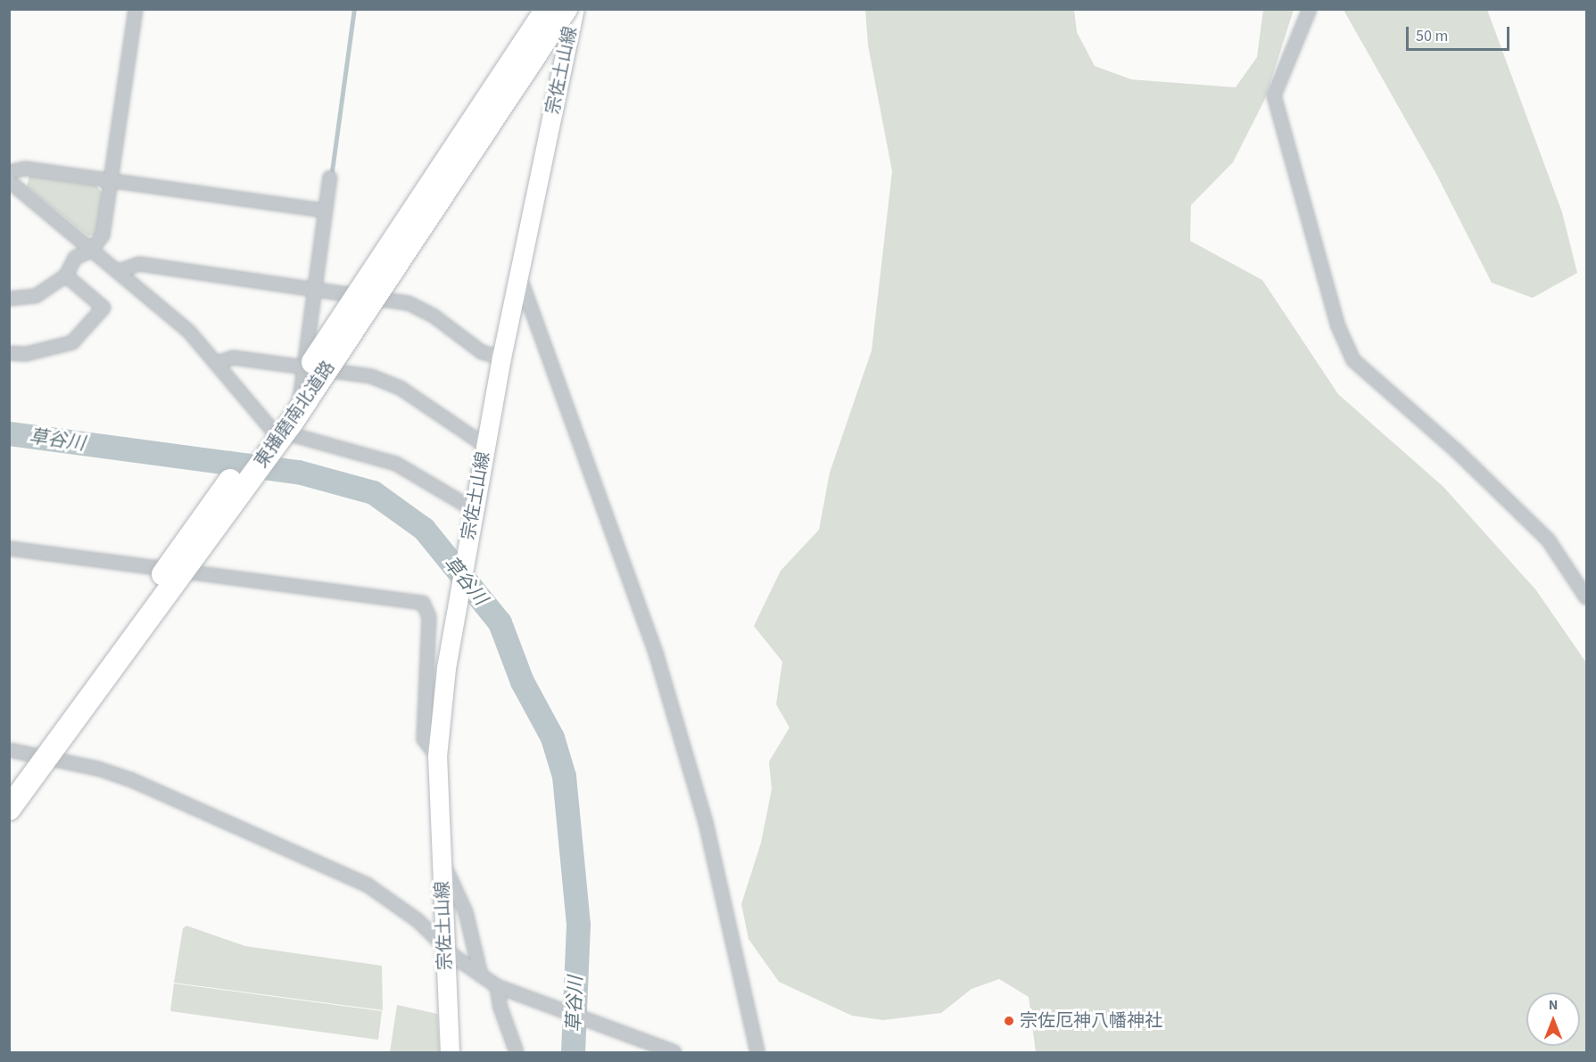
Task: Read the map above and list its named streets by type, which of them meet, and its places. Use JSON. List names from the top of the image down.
{
  "streets": {
    "highway": ["東播磨南北道路"],
    "main road": ["宗佐土山線"]
  },
  "water": ["草谷川"],
  "places": ["宗佐厄神八幡神社"],
  "scale_bar": "50 m",
  "north": "top"
}
